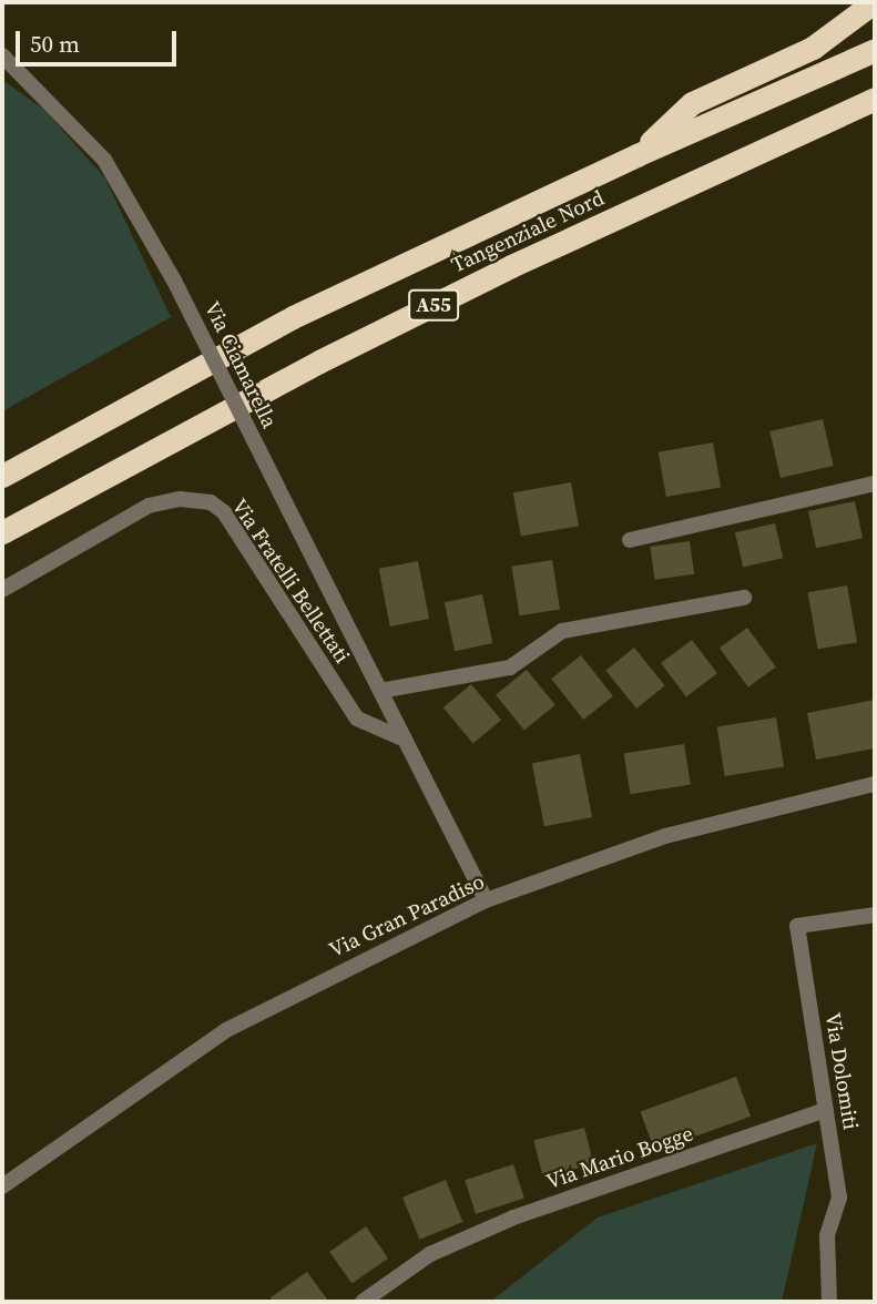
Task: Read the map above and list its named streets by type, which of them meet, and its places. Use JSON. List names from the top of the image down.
{
  "streets": {
    "highway": ["Tangenziale Nord", "A55"],
    "street": [
      "Via Ciamarella",
      "Via Fratelli Bellettati",
      "Via Gran Paradiso",
      "Via Dolomiti",
      "Via Mario Bogge"
    ]
  },
  "crossings": [
    ["Via Ciamarella", "Via Fratelli Bellettati"],
    ["Via Ciamarella", "Via Gran Paradiso"],
    ["Via Dolomiti", "Via Mario Bogge"]
  ],
  "scale_bar": "50 m"
}
